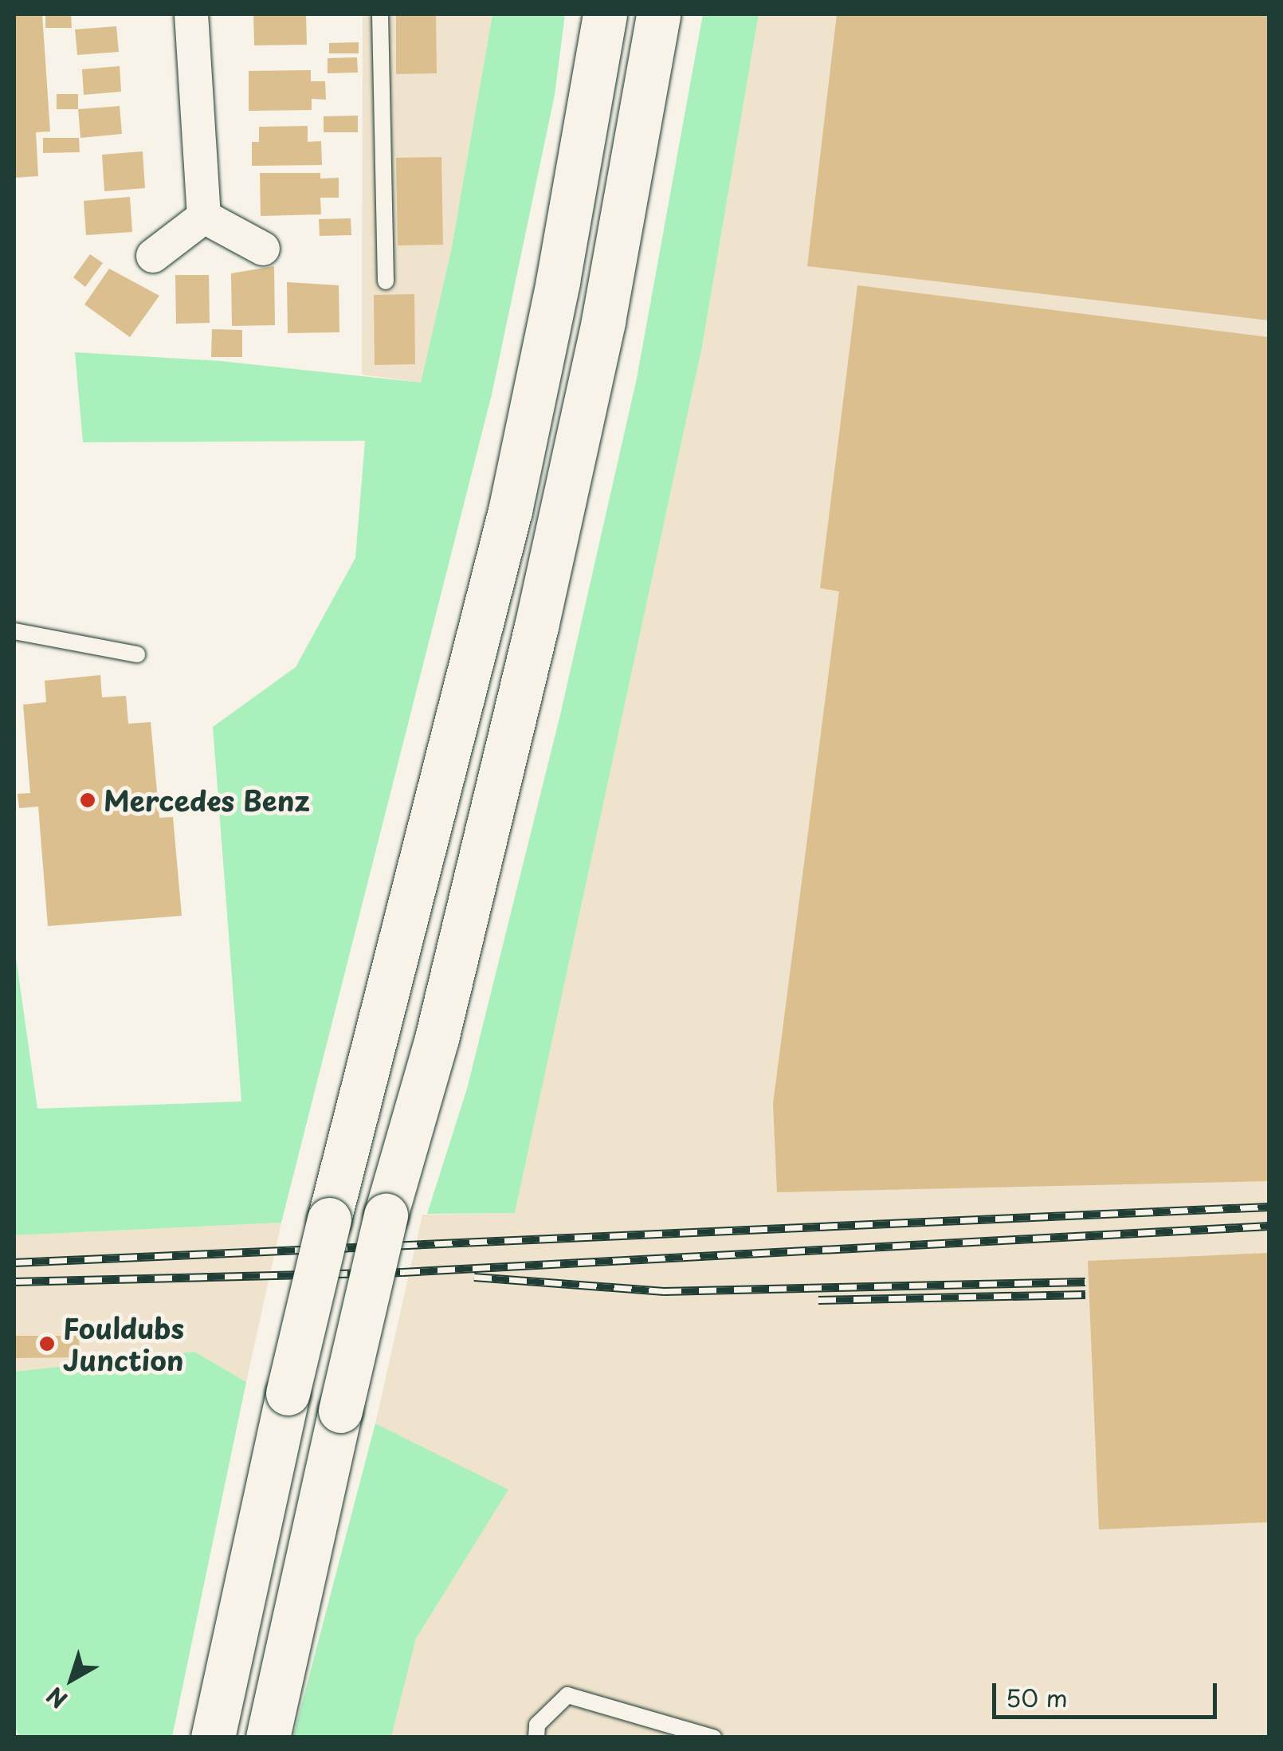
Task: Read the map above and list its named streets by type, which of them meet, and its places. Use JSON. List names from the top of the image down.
{
  "places": ["Mercedes Benz", "Fouldubs Junction"],
  "scale_bar": "50 m",
  "north": "bottom left"
}
